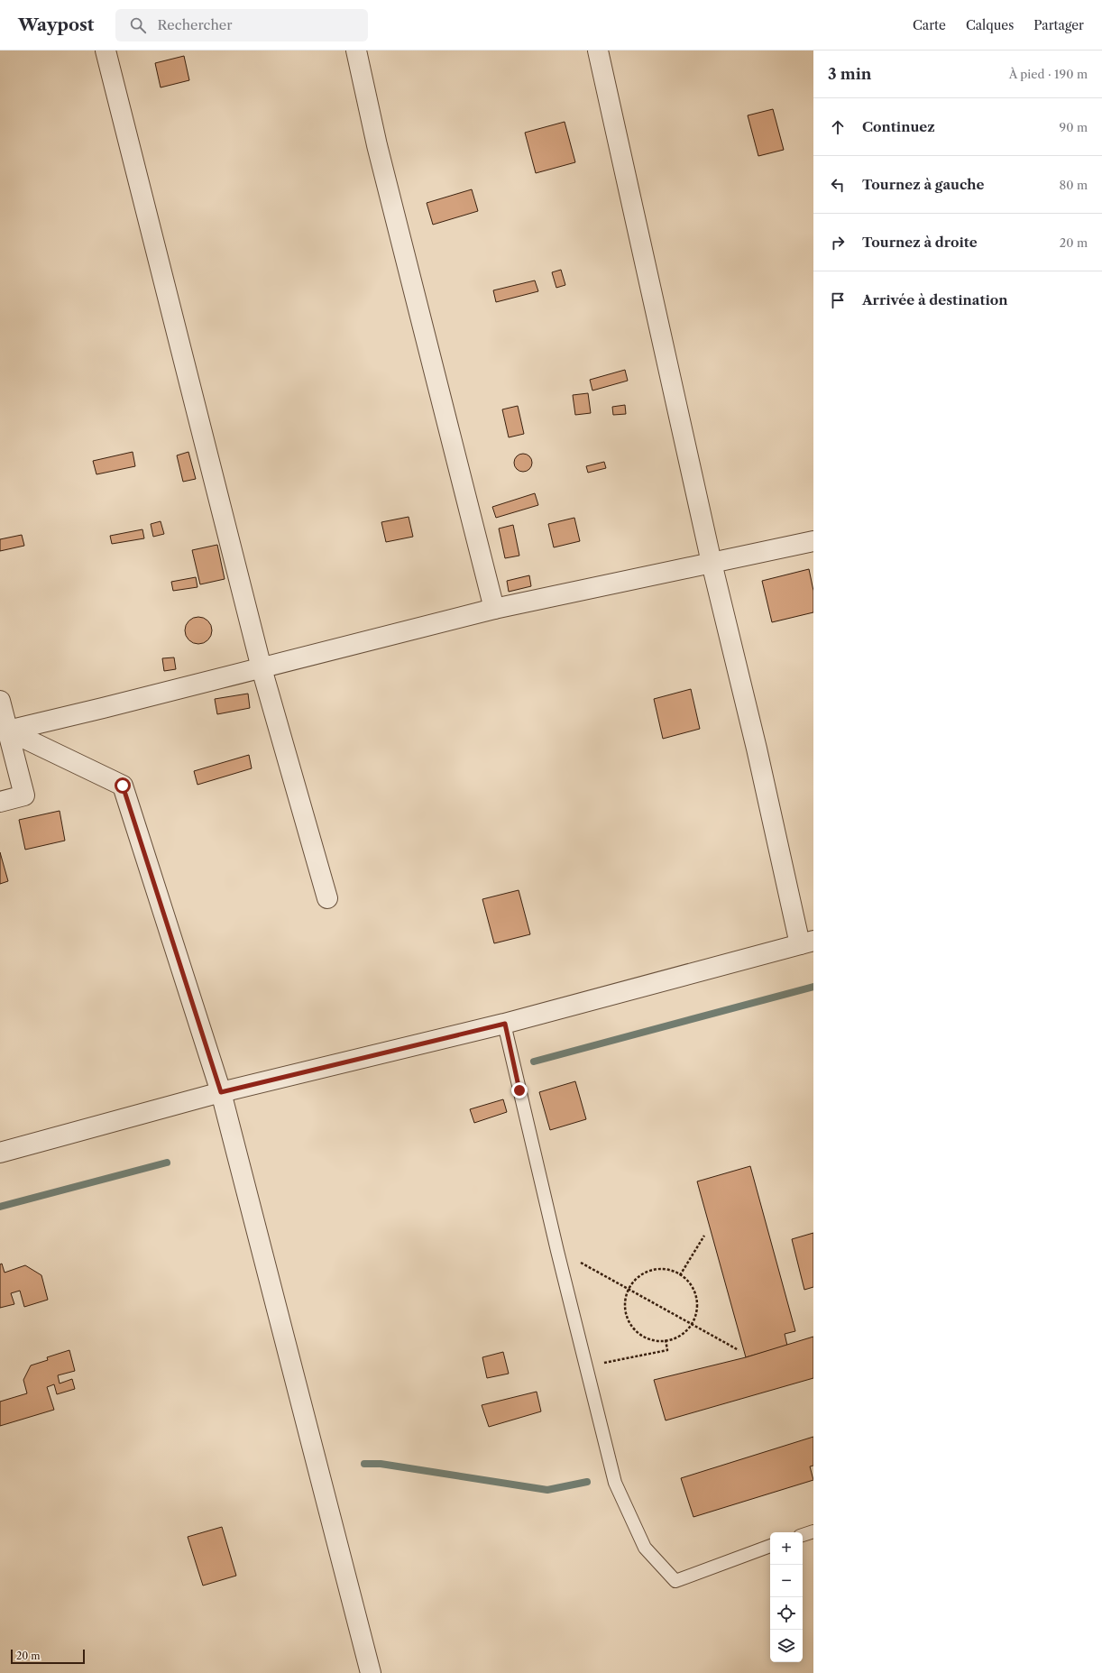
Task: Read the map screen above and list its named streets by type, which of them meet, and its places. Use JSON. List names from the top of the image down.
{
  "scale_bar": "20 m",
  "page": {
    "header": "Waypost",
    "search": "Rechercher",
    "nav": ["Carte", "Calques", "Partager"],
    "heading": ["3 min", "À pied · 190 m"],
    "list": [
      ["Continuez", "90 m"],
      ["Tournez à gauche", "80 m"],
      ["Tournez à droite", "20 m"],
      "Arrivée à destination"
    ],
    "map_buttons": ["+", "−"],
    "scale": "20 m"
  }
}
